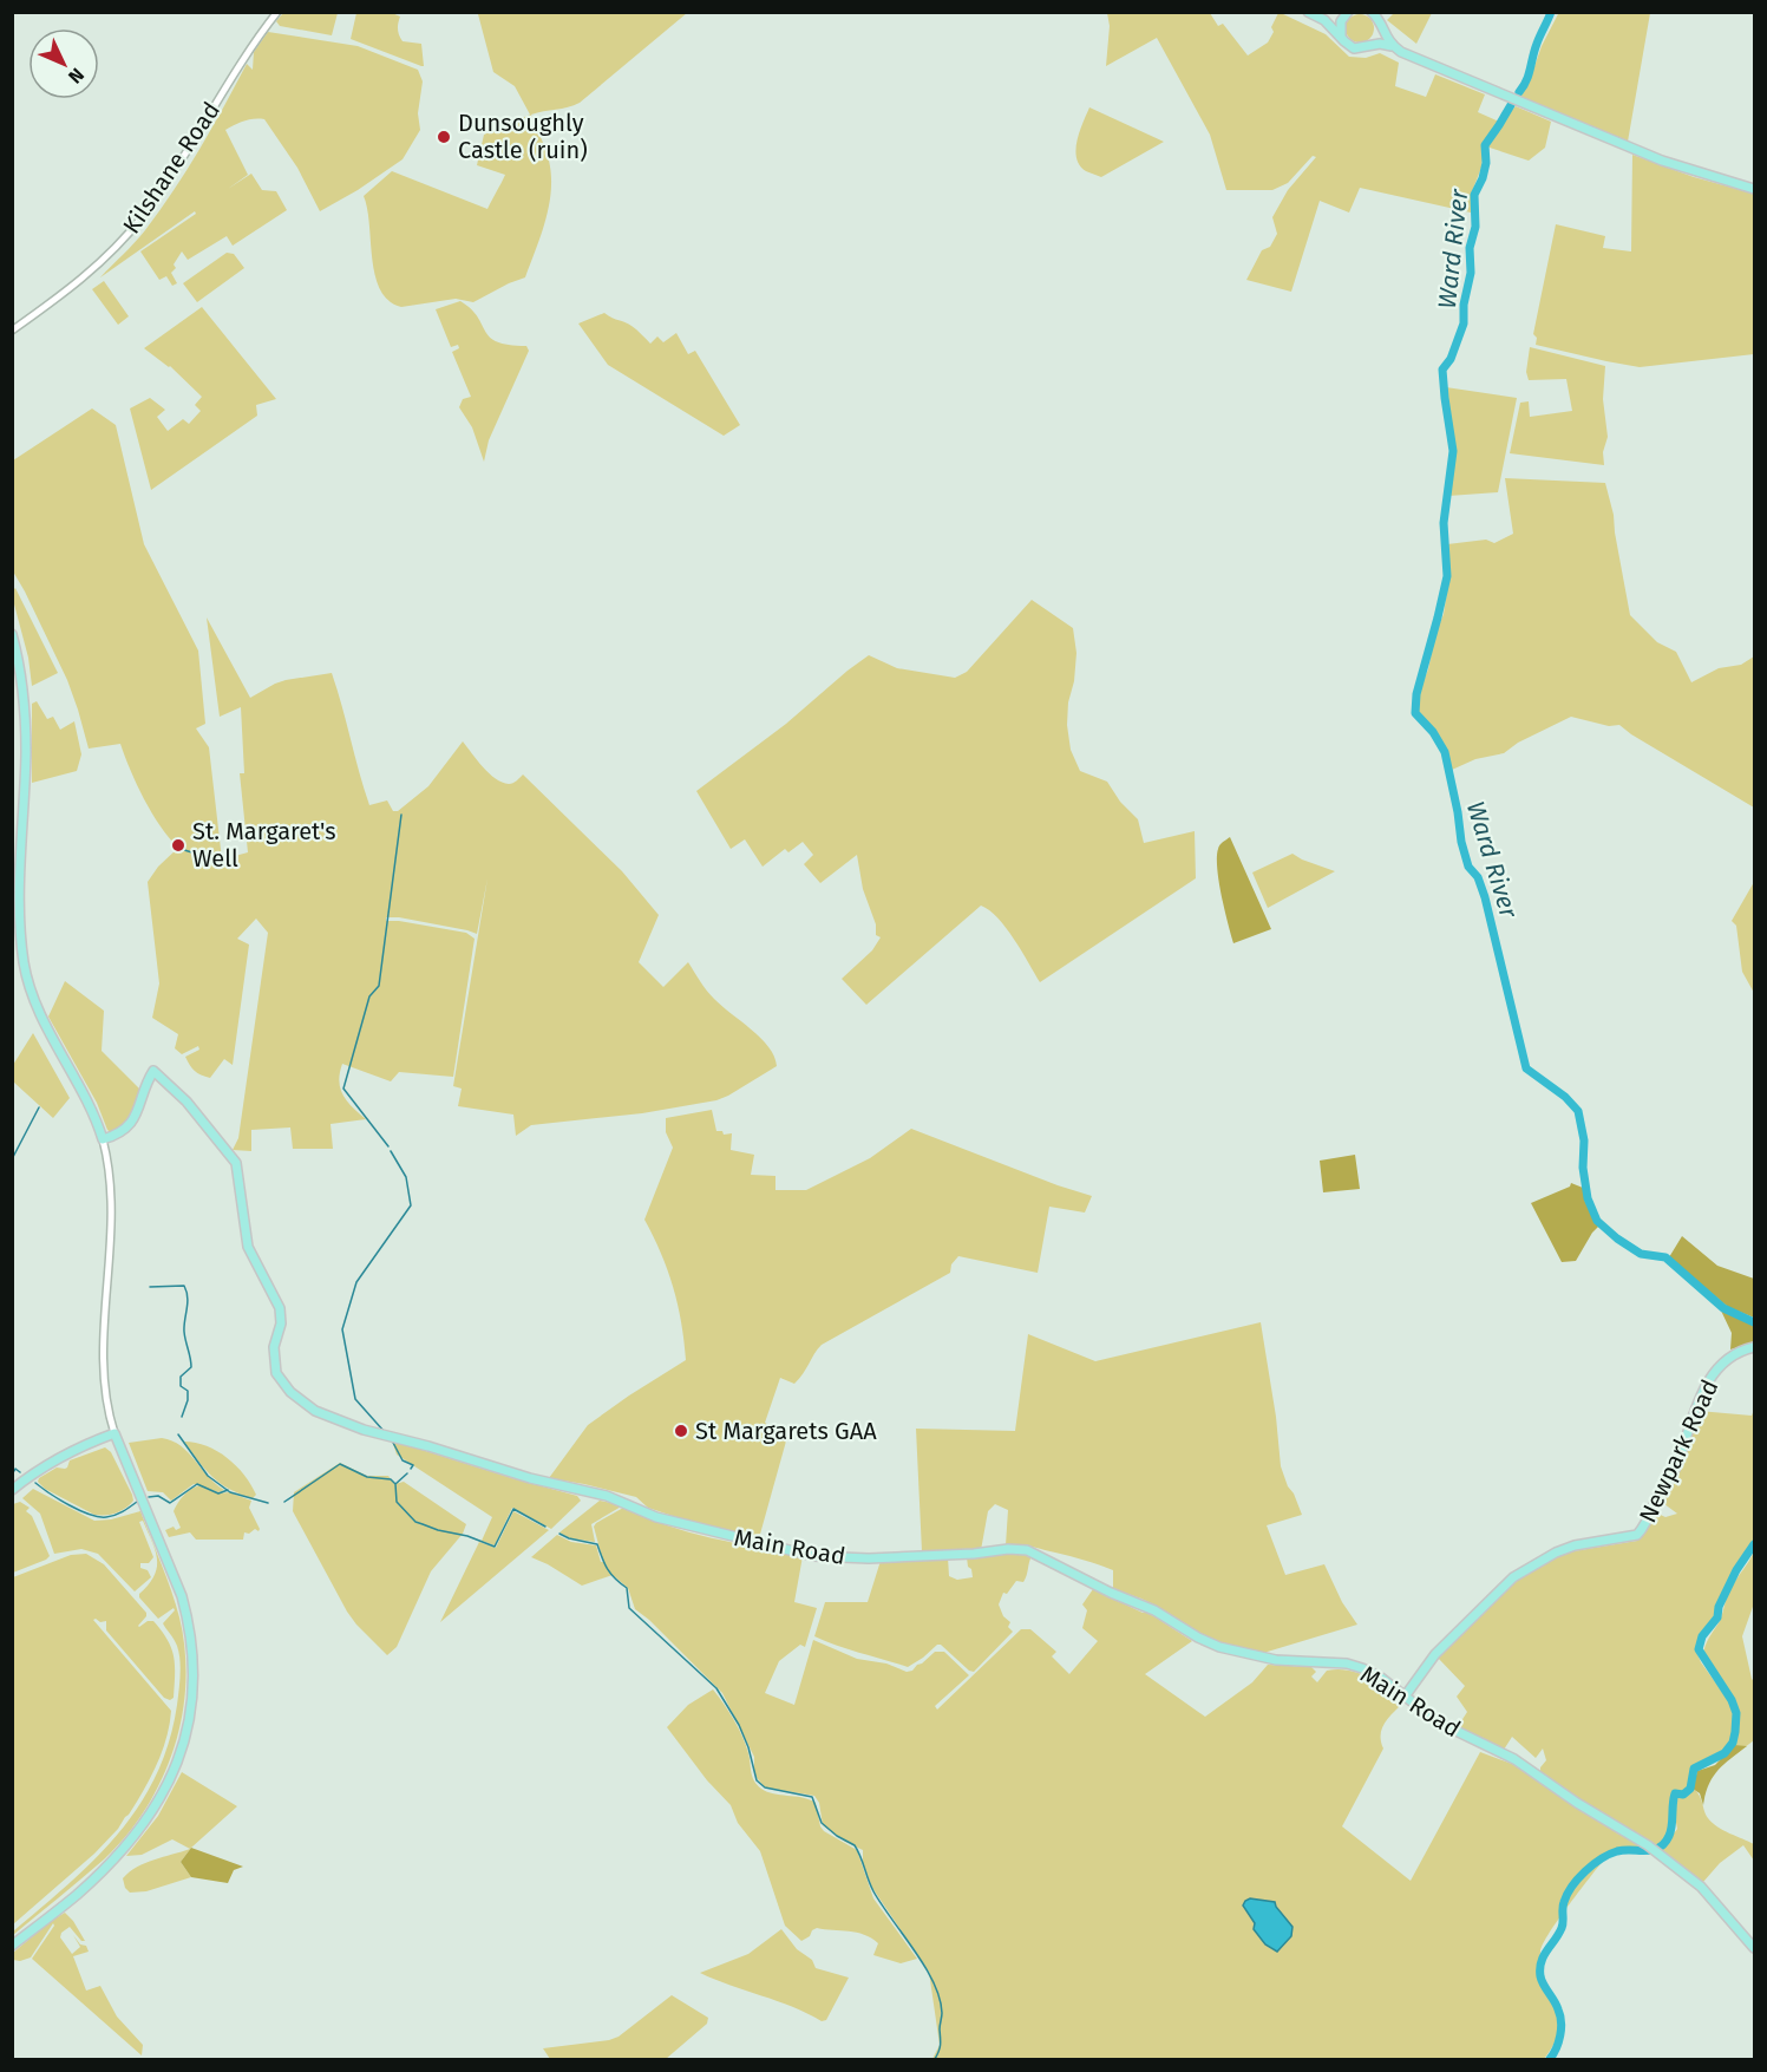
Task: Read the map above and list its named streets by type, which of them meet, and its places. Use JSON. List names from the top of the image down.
{
  "streets": {
    "main road": ["Newpark Road", "Main Road"],
    "street": ["Kilshane Road"]
  },
  "crossings": [
    ["Newpark Road", "Main Road"]
  ],
  "water": ["Ward River"],
  "places": ["Dunsoughly Castle (ruin)", "St. Margaret's Well", "St Margarets GAA"],
  "north": "bottom right"
}
